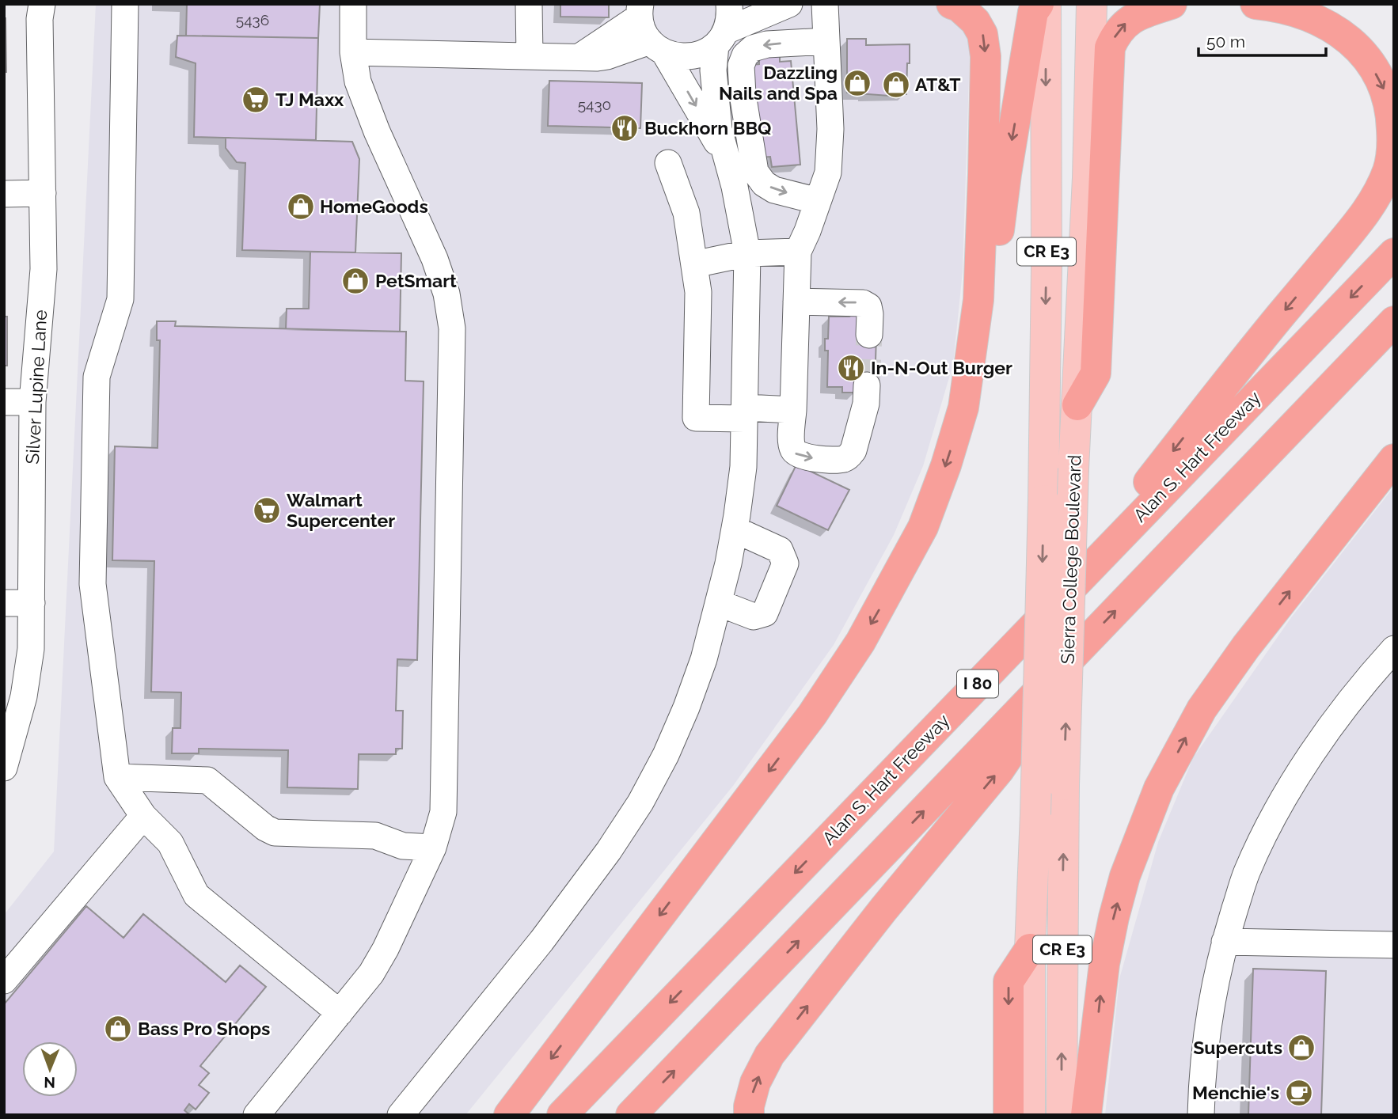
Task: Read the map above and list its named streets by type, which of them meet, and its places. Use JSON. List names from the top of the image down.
{
  "streets": {
    "highway": ["Alan S. Hart Freeway", "I 80"],
    "main road": ["CR E3", "Sierra College Boulevard"],
    "street": ["Silver Lupine Lane"]
  },
  "places": {
    "shop": [
      "Dazzling Nails and Spa",
      "AT&T",
      "HomeGoods",
      "PetSmart",
      "Bass Pro Shops",
      "Supercuts"
    ],
    "supermarket": ["TJ Maxx", "Walmart Supercenter"],
    "restaurant": ["Buckhorn BBQ", "In-N-Out Burger"],
    "cafe": ["Menchie's"]
  },
  "house_numbers": ["5436", "5430"],
  "scale_bar": "50 m",
  "north": "bottom"
}
